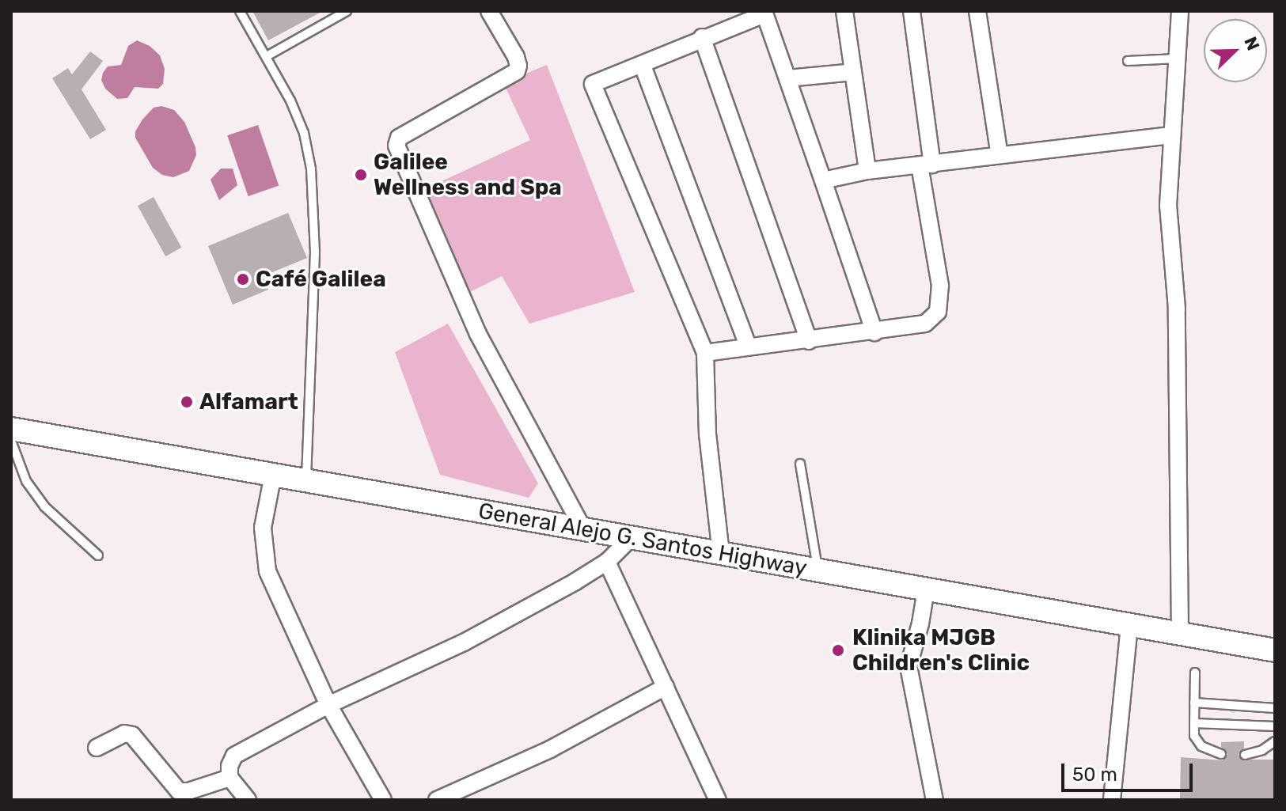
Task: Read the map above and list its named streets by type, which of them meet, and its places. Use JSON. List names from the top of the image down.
{
  "streets": {
    "main road": ["General Alejo G. Santos Highway"]
  },
  "places": [
    "Galilee Wellness and Spa",
    "Café Galilea",
    "Alfamart",
    "Klinika MJGB Children's Clinic"
  ],
  "scale_bar": "50 m",
  "north": "top right"
}
